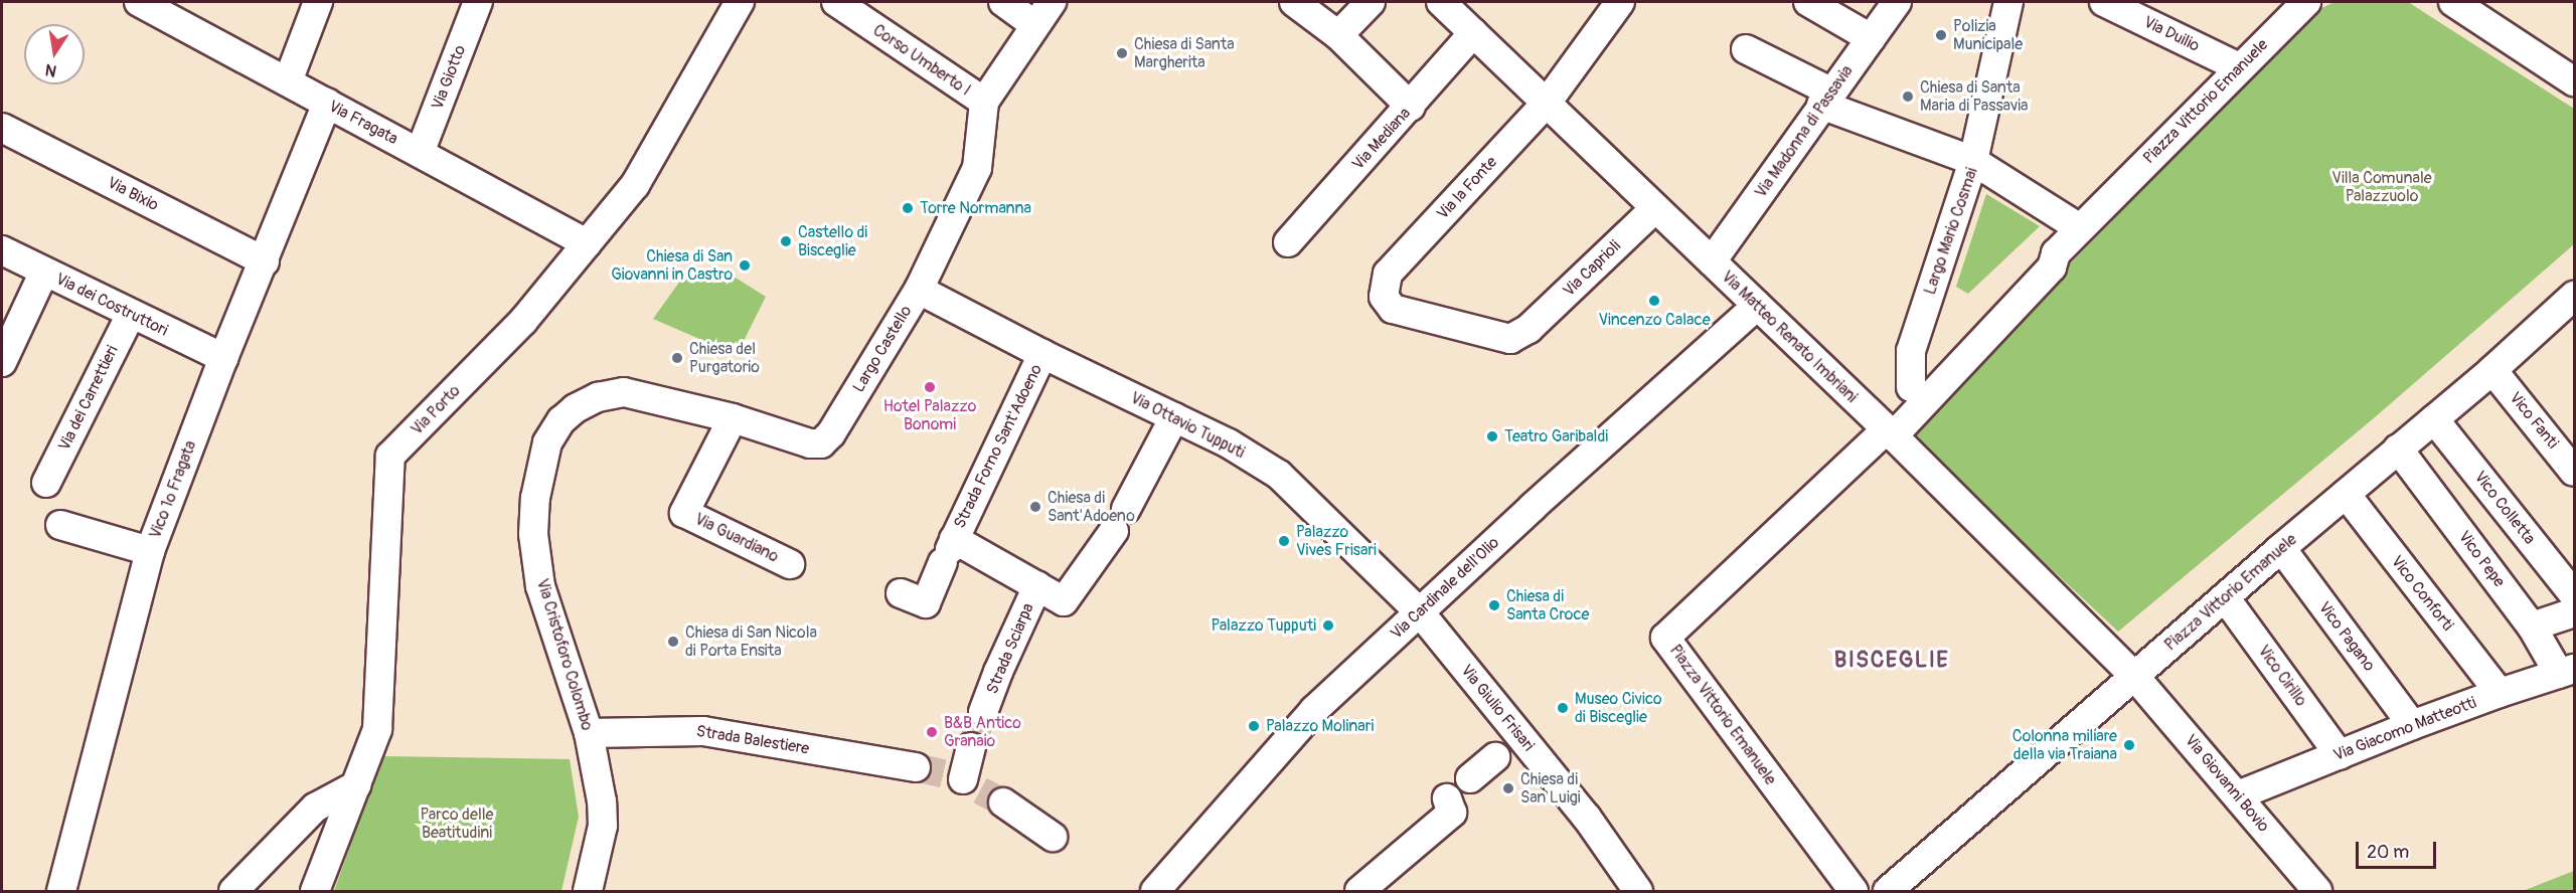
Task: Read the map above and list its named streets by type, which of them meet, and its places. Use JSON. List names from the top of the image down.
{
  "streets": {
    "street": [
      "Via Duilio",
      "Corso Umberto I",
      "Via Giotto",
      "Piazza Vittorio Emanuele",
      "Via Fragata",
      "Via Madonna di Passavia",
      "Via Mediana",
      "Via la Fonte",
      "Via Bixio",
      "Largo Mario Cosmai",
      "Via Caprioli",
      "Via dei Costruttori",
      "Via Matteo Renato Imbriani",
      "Largo Castello",
      "Via dei Carrettieri",
      "Via Porto",
      "Vico Fanti",
      "Via Ottavio Tupputi",
      "Strada Forno Sant'Adoeno",
      "Vico 1º Fragata",
      "Vico Colletta",
      "Via Guardiano",
      "Vico Pepe",
      "Via Cardinale dell'Olio",
      "Vico Conforti",
      "Vico Pagano",
      "Strada Sciarpa",
      "Via Cristoforo Colombo",
      "Vico Cirillo",
      "Via Giulio Frisari",
      "Via Giacomo Matteotti",
      "Strada Balestiere",
      "Via Giovanni Bovio"
    ]
  },
  "crossings": [
    ["Via Duilio", "Piazza Vittorio Emanuele"],
    ["Corso Umberto I", "Largo Castello"],
    ["Via Giotto", "Via Fragata"],
    ["Piazza Vittorio Emanuele", "Largo Mario Cosmai"],
    ["Piazza Vittorio Emanuele", "Via Matteo Renato Imbriani"],
    ["Piazza Vittorio Emanuele", "Vico Fanti"],
    ["Piazza Vittorio Emanuele", "Vico Colletta"],
    ["Piazza Vittorio Emanuele", "Vico Pepe"],
    ["Piazza Vittorio Emanuele", "Vico Conforti"],
    ["Piazza Vittorio Emanuele", "Vico Pagano"],
    ["Piazza Vittorio Emanuele", "Vico Cirillo"],
    ["Piazza Vittorio Emanuele", "Via Giovanni Bovio"],
    ["Via Fragata", "Via Porto"],
    ["Via Fragata", "Vico 1º Fragata"],
    ["Via Madonna di Passavia", "Via Matteo Renato Imbriani"],
    ["Via Mediana", "Via Matteo Renato Imbriani"],
    ["Via la Fonte", "Via Caprioli"],
    ["Via la Fonte", "Via Matteo Renato Imbriani"],
    ["Via Bixio", "Vico 1º Fragata"],
    ["Via Caprioli", "Via Matteo Renato Imbriani"],
    ["Via dei Costruttori", "Via dei Carrettieri"],
    ["Via dei Costruttori", "Vico 1º Fragata"],
    ["Via Matteo Renato Imbriani", "Via Cardinale dell'Olio"],
    ["Via Matteo Renato Imbriani", "Via Giovanni Bovio"],
    ["Largo Castello", "Via Ottavio Tupputi"],
    ["Largo Castello", "Via Guardiano"],
    ["Largo Castello", "Via Cristoforo Colombo"],
    ["Via Ottavio Tupputi", "Strada Forno Sant'Adoeno"],
    ["Via Ottavio Tupputi", "Via Cardinale dell'Olio"],
    ["Via Ottavio Tupputi", "Via Giulio Frisari"],
    ["Via Guardiano", "Via Cristoforo Colombo"],
    ["Vico Pepe", "Via Giacomo Matteotti"],
    ["Via Cardinale dell'Olio", "Via Giulio Frisari"],
    ["Vico Conforti", "Via Giacomo Matteotti"],
    ["Vico Pagano", "Via Giacomo Matteotti"],
    ["Via Cristoforo Colombo", "Strada Balestiere"],
    ["Vico Cirillo", "Via Giacomo Matteotti"],
    ["Via Giacomo Matteotti", "Via Giovanni Bovio"]
  ],
  "districts": ["BISCEGLIE"],
  "parks": ["Villa Comunale Palazzuolo", "Parco delle Beatitudini"],
  "places": [
    "Polizia Municipale",
    "Chiesa di Santa Margherita",
    "Chiesa di Santa Maria di Passavia",
    "Torre Normanna",
    "Castello di Bisceglie",
    "Chiesa di San Giovanni in Castro",
    "Vincenzo Calace",
    "Chiesa del Purgatorio",
    "Hotel Palazzo Bonomi",
    "Teatro Garibaldi",
    "Chiesa di Sant'Adoeno",
    "Palazzo Vives Frisari",
    "Chiesa di Santa Croce",
    "Palazzo Tupputi",
    "Chiesa di San Nicola di Porta Ensita",
    "Museo Civico di Bisceglie",
    "Palazzo Molinari",
    "B&B Antico Granaio",
    "Colonna miliare della via Traiana",
    "Chiesa di San Luigi"
  ],
  "scale_bar": "20 m",
  "north": "bottom"
}
